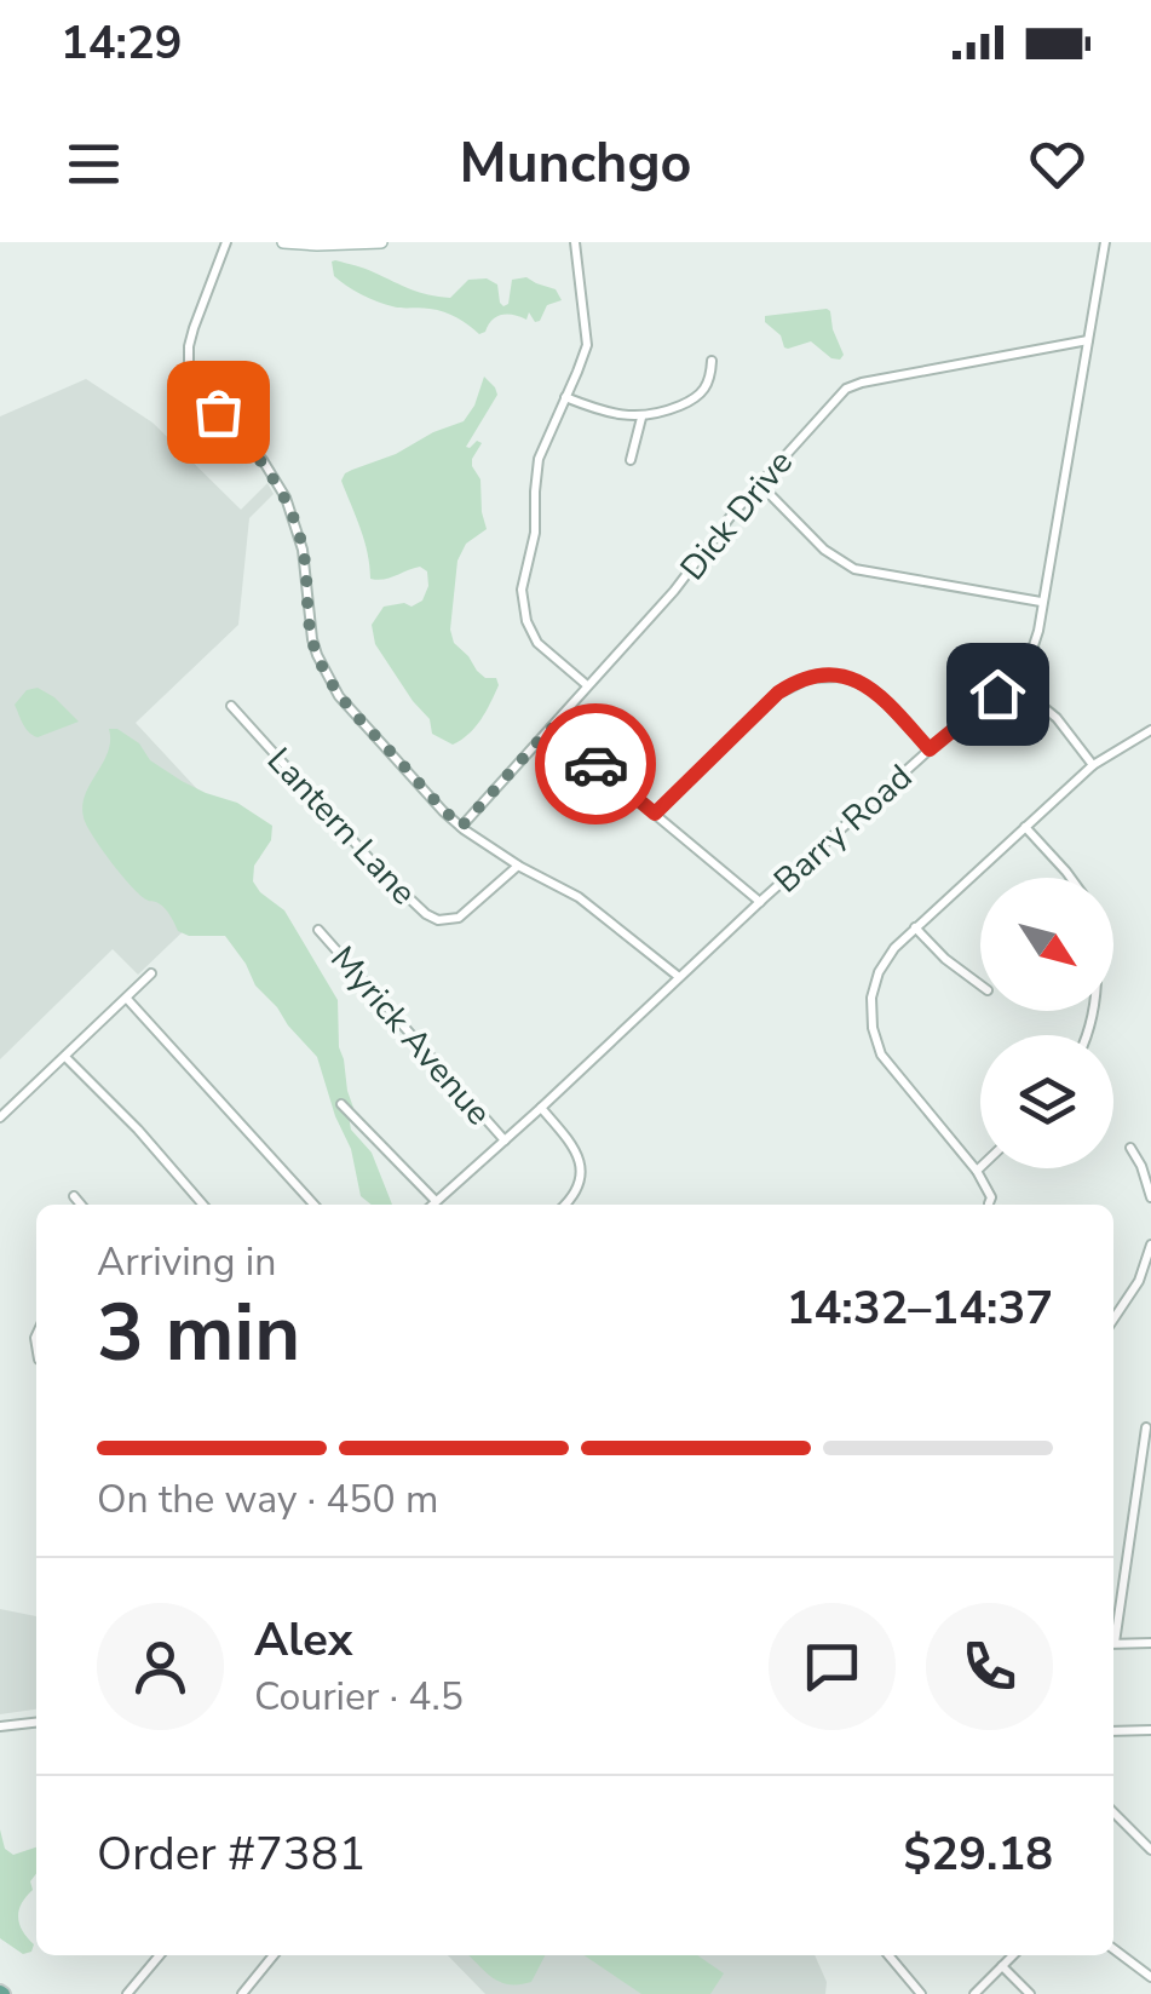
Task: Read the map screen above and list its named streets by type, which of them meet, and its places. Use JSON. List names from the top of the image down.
{
  "streets": {
    "street": [
      "Dick Drive",
      "Lantern Lane",
      "Barry Road",
      "Myrick Avenue"
    ]
  },
  "crossings": [
    ["Dick Drive", "Barry Road"],
    ["Barry Road", "Myrick Avenue"]
  ],
  "north": "bottom right",
  "page": {
    "status": "14:29",
    "header": "Munchgo",
    "heading": ["3 min", "Arriving in", "14:32–14:37"],
    "panel": [
      "Alex",
      "Courier · 4.5",
      "Order #7381",
      "$29.18"
    ],
    "bar": "On the way · 450 m"
  }
}
